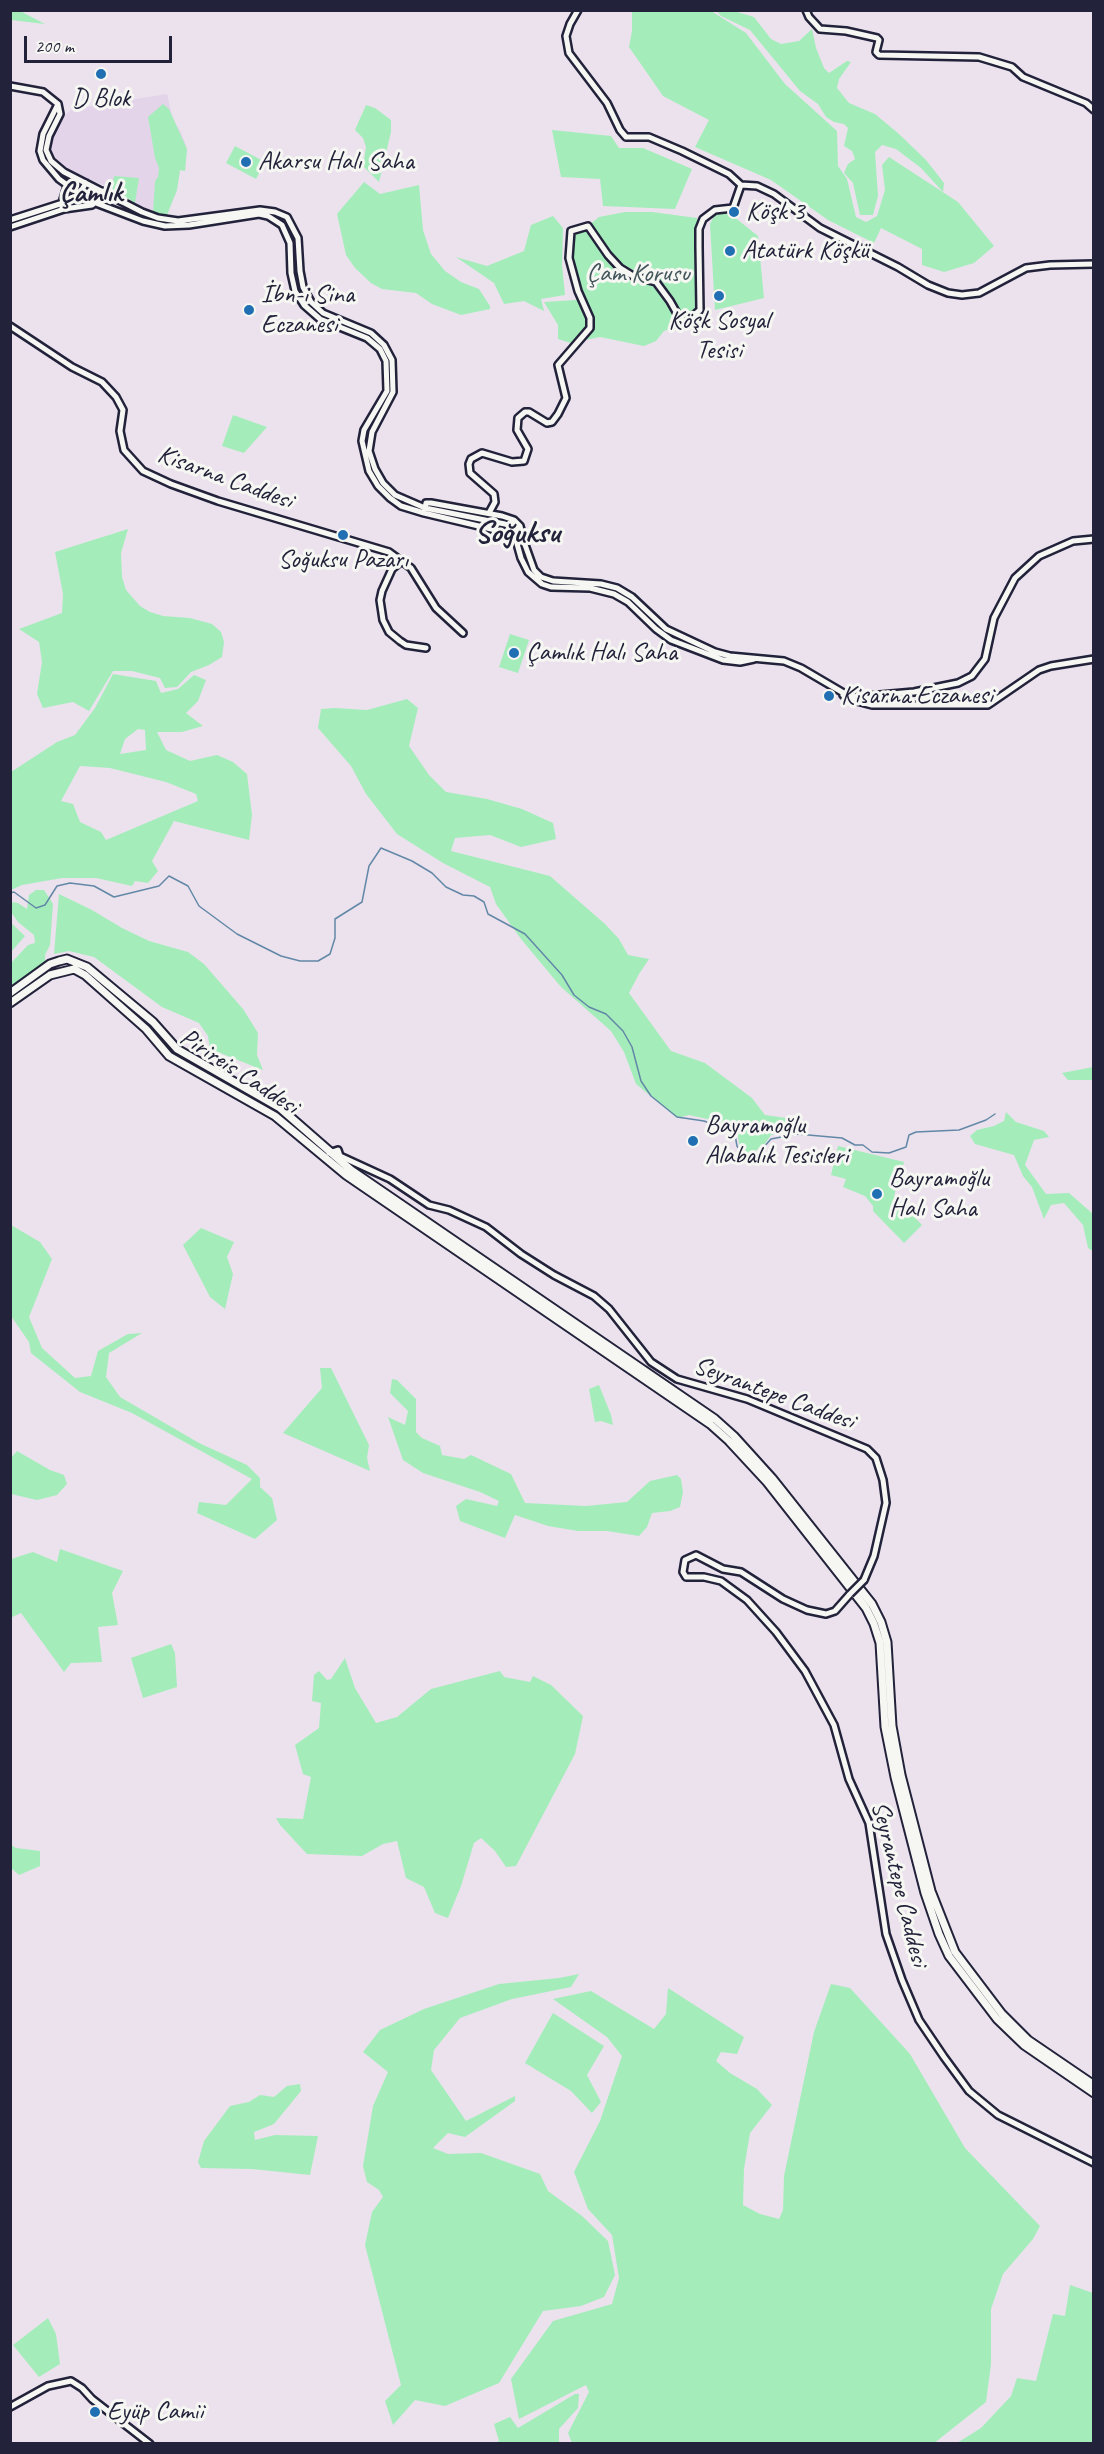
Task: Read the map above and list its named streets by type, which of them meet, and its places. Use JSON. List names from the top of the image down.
{
  "streets": {
    "main road": ["Pirireis Caddesi"],
    "street": ["Kisarna Caddesi", "Seyrantepe Caddesi"]
  },
  "crossings": [
    ["Pirireis Caddesi", "Seyrantepe Caddesi"]
  ],
  "districts": ["Çamlık", "Soğuksu"],
  "parks": ["Çam Korusu"],
  "places": [
    "D Blok",
    "Akarsu Halı Saha",
    "Köşk 3",
    "Atatürk Köşkü",
    "Köşk Sosyal Tesisi",
    "İbn-i Sina Eczanesi",
    "Soğuksu Pazarı",
    "Çamlık Halı Saha",
    "Kisarna Eczanesi",
    "Bayramoğlu Alabalık Tesisleri",
    "Bayramoğlu Halı Saha",
    "Eyüp Camii"
  ],
  "scale_bar": "200 m"
}
